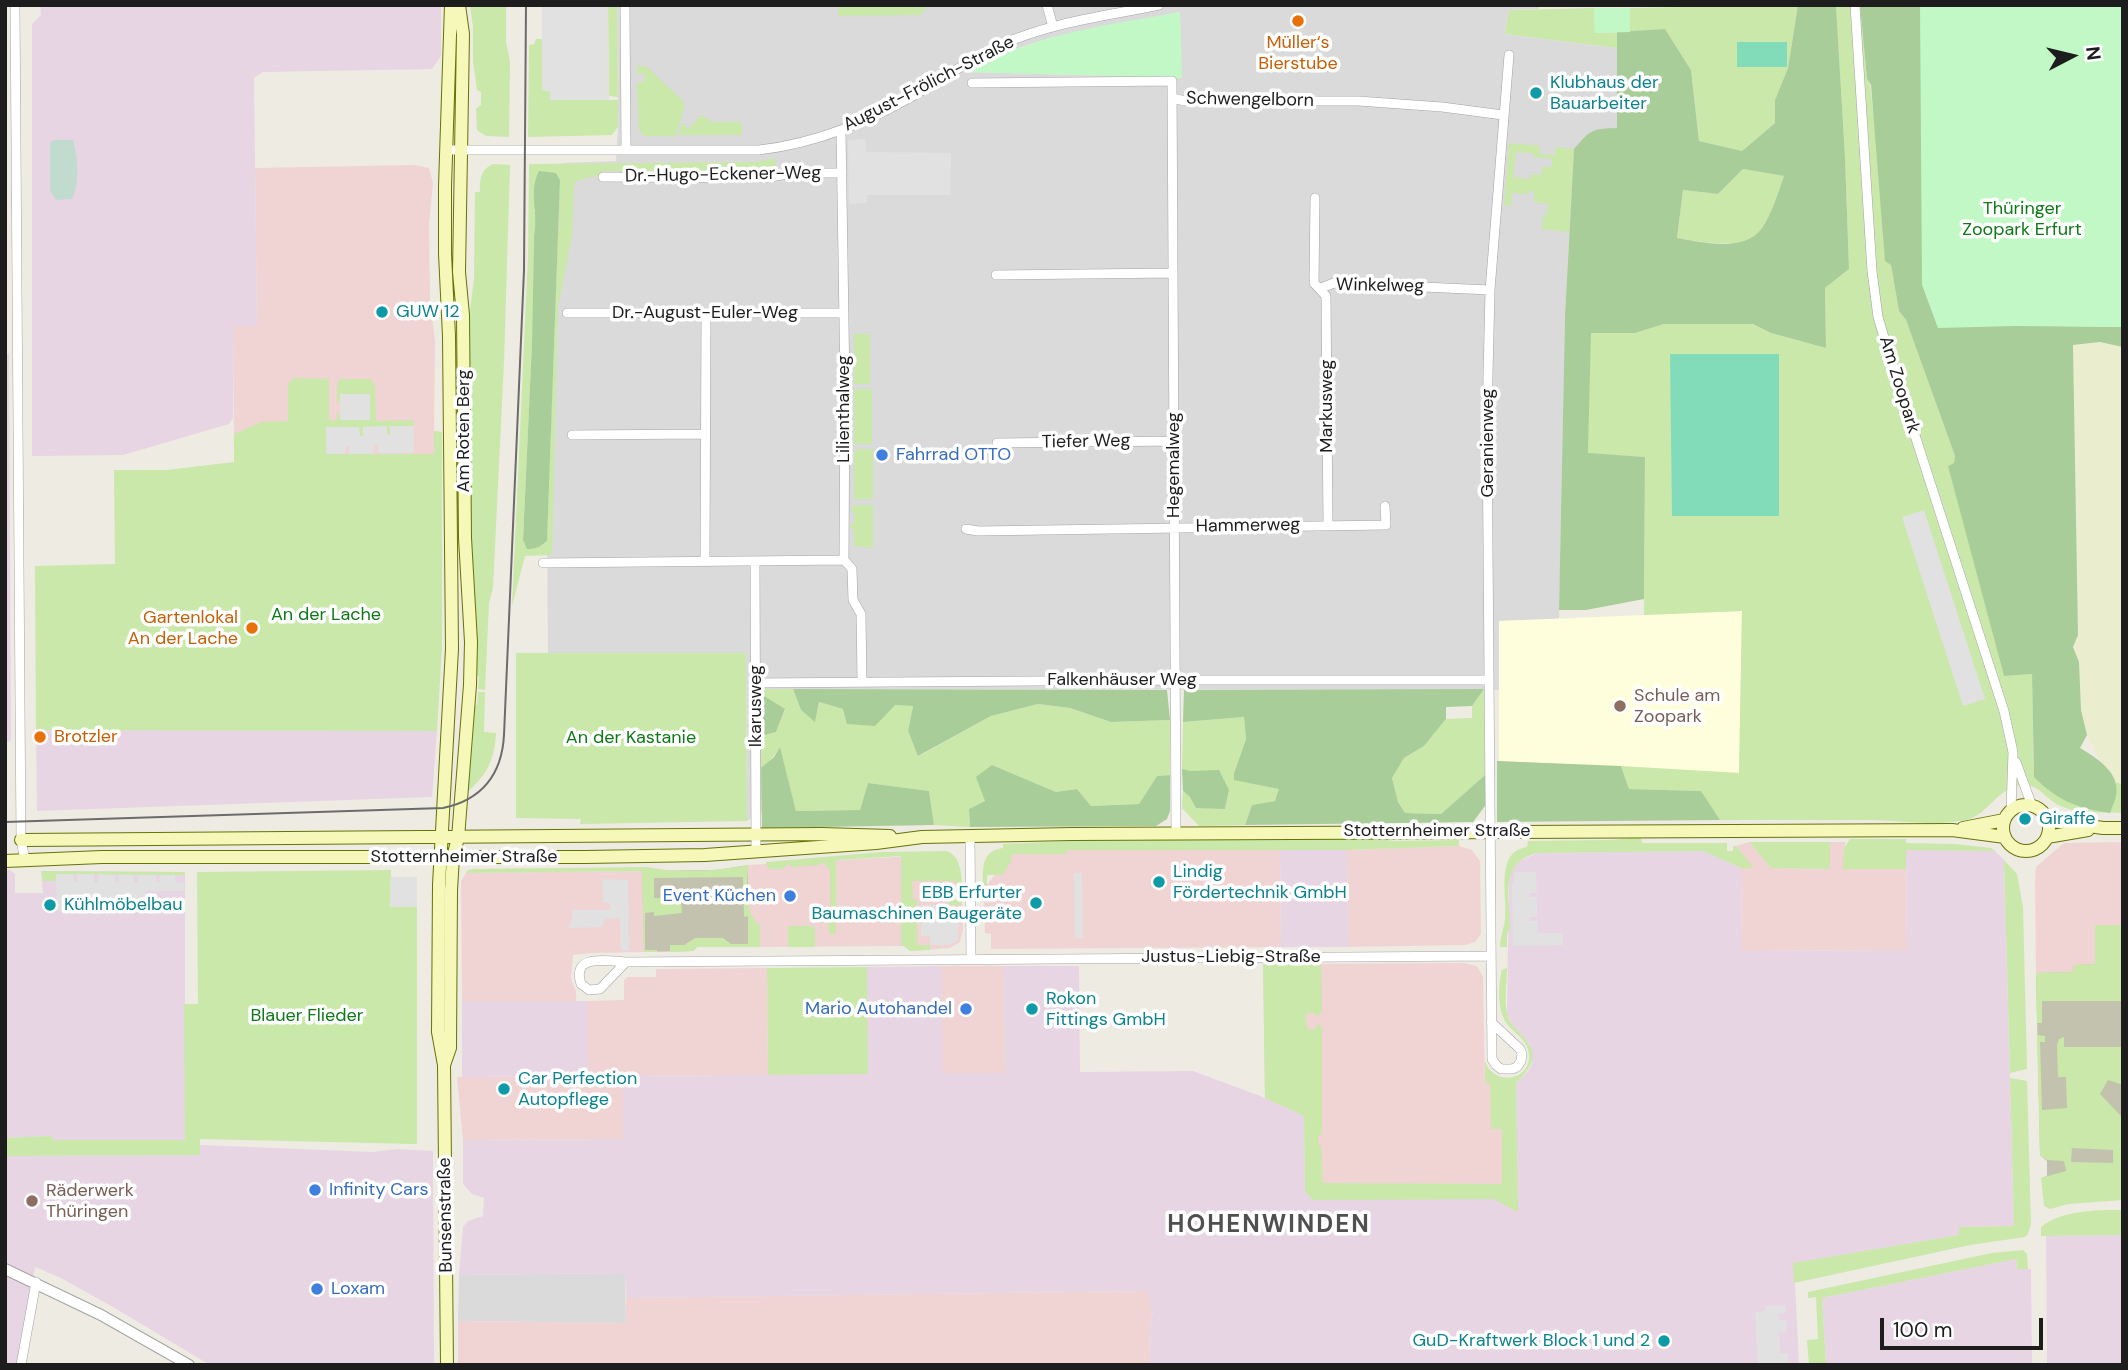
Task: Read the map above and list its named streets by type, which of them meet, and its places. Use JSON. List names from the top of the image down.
{
  "streets": {
    "main road": ["Am Roten Berg", "Stotternheimer Straße", "Bunsenstraße"],
    "street": [
      "August-Frölich-Straße",
      "Schwengelborn",
      "Dr.-Hugo-Eckener-Weg",
      "Winkelweg",
      "Dr.-August-Euler-Weg",
      "Am Zoopark",
      "Markusweg",
      "Lilienthalweg",
      "Tiefer Weg",
      "Geranienweg",
      "Hegemalweg",
      "Hammerweg",
      "Falkenhäuser Weg",
      "Ikarusweg",
      "Justus-Liebig-Straße"
    ]
  },
  "crossings": [
    ["August-Frölich-Straße", "Lilienthalweg"],
    ["August-Frölich-Straße", "Am Roten Berg"],
    ["Schwengelborn", "Geranienweg"],
    ["Schwengelborn", "Hegemalweg"],
    ["Dr.-Hugo-Eckener-Weg", "Lilienthalweg"],
    ["Winkelweg", "Markusweg"],
    ["Winkelweg", "Geranienweg"],
    ["Dr.-August-Euler-Weg", "Lilienthalweg"],
    ["Markusweg", "Hammerweg"],
    ["Lilienthalweg", "Falkenhäuser Weg"],
    ["Am Roten Berg", "Stotternheimer Straße"],
    ["Am Roten Berg", "Bunsenstraße"],
    ["Tiefer Weg", "Hegemalweg"],
    ["Geranienweg", "Falkenhäuser Weg"],
    ["Geranienweg", "Stotternheimer Straße"],
    ["Hegemalweg", "Hammerweg"],
    ["Hegemalweg", "Falkenhäuser Weg"],
    ["Hegemalweg", "Stotternheimer Straße"],
    ["Falkenhäuser Weg", "Ikarusweg"],
    ["Ikarusweg", "Stotternheimer Straße"],
    ["Stotternheimer Straße", "Bunsenstraße"]
  ],
  "districts": ["HOHENWINDEN"],
  "parks": [
    "Thüringer Zoopark Erfurt",
    "An der Lache",
    "An der Kastanie",
    "Blauer Flieder"
  ],
  "places": [
    "Müller‘s Bierstube",
    "Klubhaus der Bauarbeiter",
    "GUW 12",
    "Fahrrad OTTO",
    "Gartenlokal An der Lache",
    "Schule am Zoopark",
    "Brotzler",
    "Giraffe",
    "Lindig Fördertechnik GmbH",
    "Event Küchen",
    "EBB Erfurter Baumaschinen Baugeräte",
    "Kühlmöbelbau",
    "Mario Autohandel",
    "Rokon Fittings GmbH",
    "Car Perfection Autopflege",
    "Infinity Cars",
    "Räderwerk Thüringen",
    "Loxam",
    "GuD-Kraftwerk Block 1 und 2"
  ],
  "scale_bar": "100 m",
  "north": "right"
}
